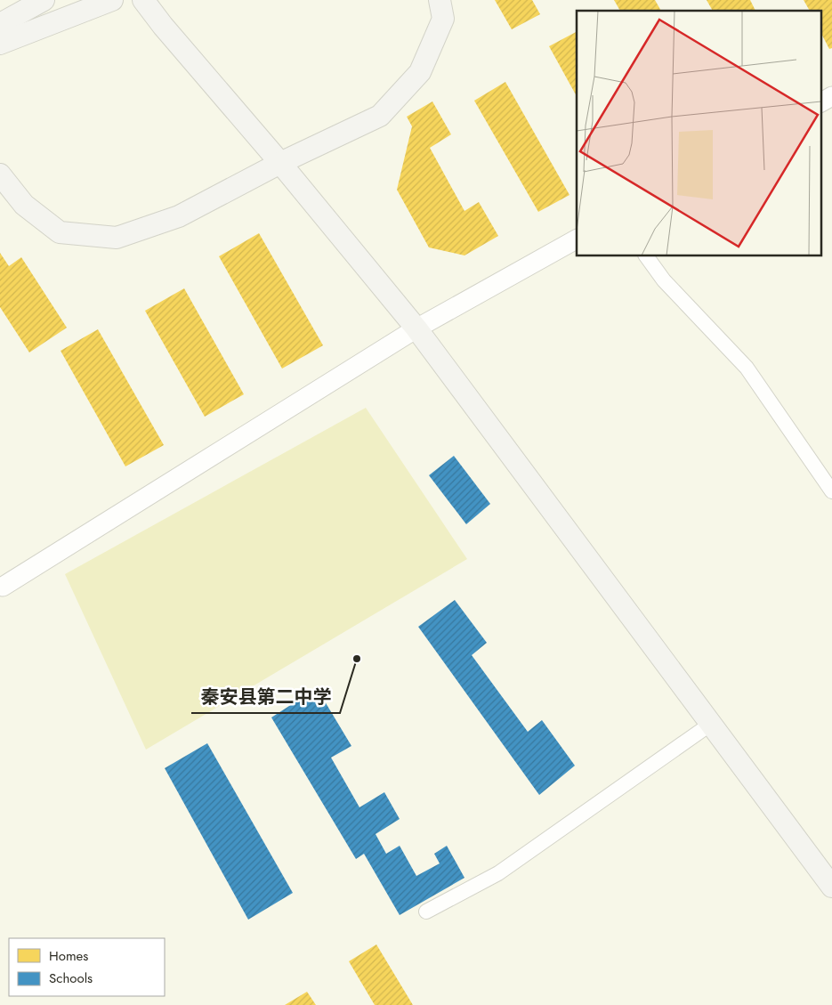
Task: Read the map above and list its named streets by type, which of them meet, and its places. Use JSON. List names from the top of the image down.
{
  "places": ["秦安县第二中学"],
  "legend": ["Homes", "Schools"]
}
